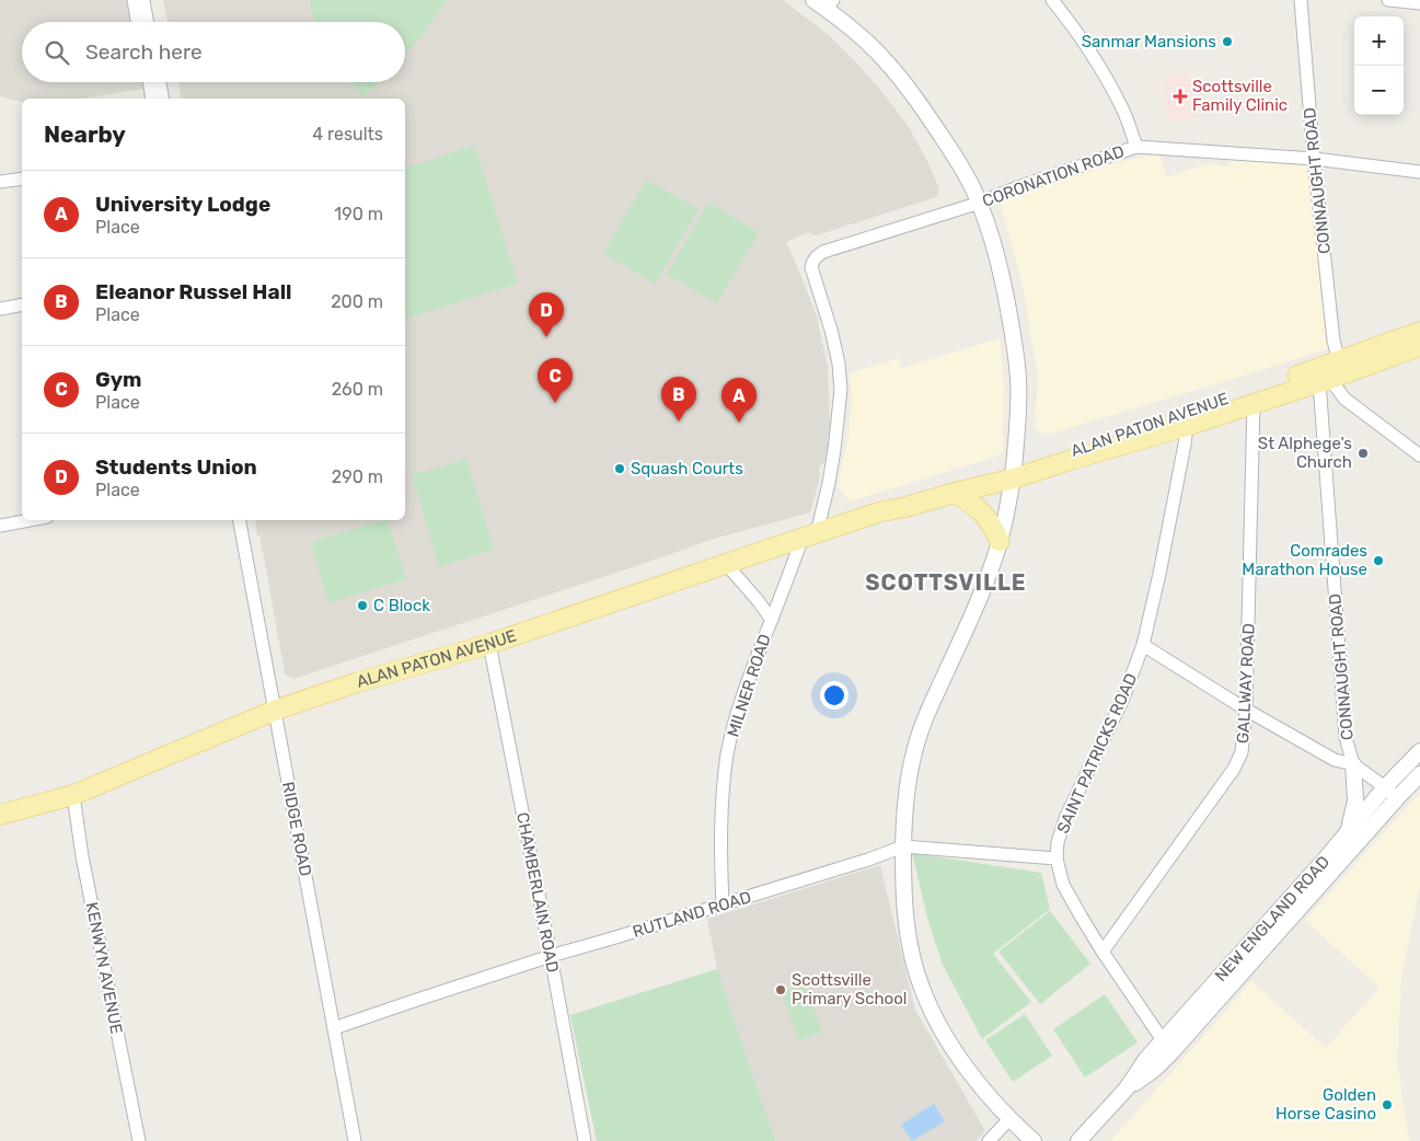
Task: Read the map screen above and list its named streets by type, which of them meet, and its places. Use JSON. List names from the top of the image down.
{
  "streets": {
    "main road": ["ALAN PATON AVENUE"],
    "street": [
      "CORONATION ROAD",
      "CONNAUGHT ROAD",
      "GALLWAY ROAD",
      "MILNER ROAD",
      "SAINT PATRICKS ROAD",
      "RIDGE ROAD",
      "CHAMBERLAIN ROAD",
      "RUTLAND ROAD",
      "NEW ENGLAND ROAD",
      "KENWYN AVENUE"
    ]
  },
  "crossings": [
    ["CORONATION ROAD", "CONNAUGHT ROAD"],
    ["CORONATION ROAD", "MILNER ROAD"],
    ["CONNAUGHT ROAD", "ALAN PATON AVENUE"],
    ["CONNAUGHT ROAD", "NEW ENGLAND ROAD"],
    ["ALAN PATON AVENUE", "GALLWAY ROAD"],
    ["ALAN PATON AVENUE", "MILNER ROAD"],
    ["ALAN PATON AVENUE", "SAINT PATRICKS ROAD"],
    ["ALAN PATON AVENUE", "RIDGE ROAD"],
    ["ALAN PATON AVENUE", "CHAMBERLAIN ROAD"],
    ["ALAN PATON AVENUE", "KENWYN AVENUE"],
    ["GALLWAY ROAD", "SAINT PATRICKS ROAD"],
    ["MILNER ROAD", "RUTLAND ROAD"],
    ["SAINT PATRICKS ROAD", "RUTLAND ROAD"],
    ["SAINT PATRICKS ROAD", "NEW ENGLAND ROAD"],
    ["RIDGE ROAD", "RUTLAND ROAD"],
    ["CHAMBERLAIN ROAD", "RUTLAND ROAD"]
  ],
  "districts": ["SCOTTSVILLE"],
  "places": {
    "other": [
      "Sanmar Mansions",
      "St Alphege's Church",
      "Squash Courts",
      "Comrades Marathon House",
      "C Block",
      "Scottsville Primary School",
      "Golden Horse Casino"
    ],
    "health": ["Scottsville Family Clinic"]
  },
  "page": {
    "map_buttons": ["+", "−"],
    "search": "Search here",
    "heading": ["Nearby", "4 results"],
    "list": [
      {
        "mark": "A",
        "name": "University Lodge",
        "note": "Place",
        "value": "190 m"
      },
      {
        "mark": "B",
        "name": "Eleanor Russel Hall",
        "note": "Place",
        "value": "200 m"
      },
      {
        "mark": "C",
        "name": "Gym",
        "note": "Place",
        "value": "260 m"
      },
      {
        "mark": "D",
        "name": "Students Union",
        "note": "Place",
        "value": "290 m"
      }
    ],
    "pins": [
      "D",
      "C",
      "B",
      "A"
    ]
  }
}
